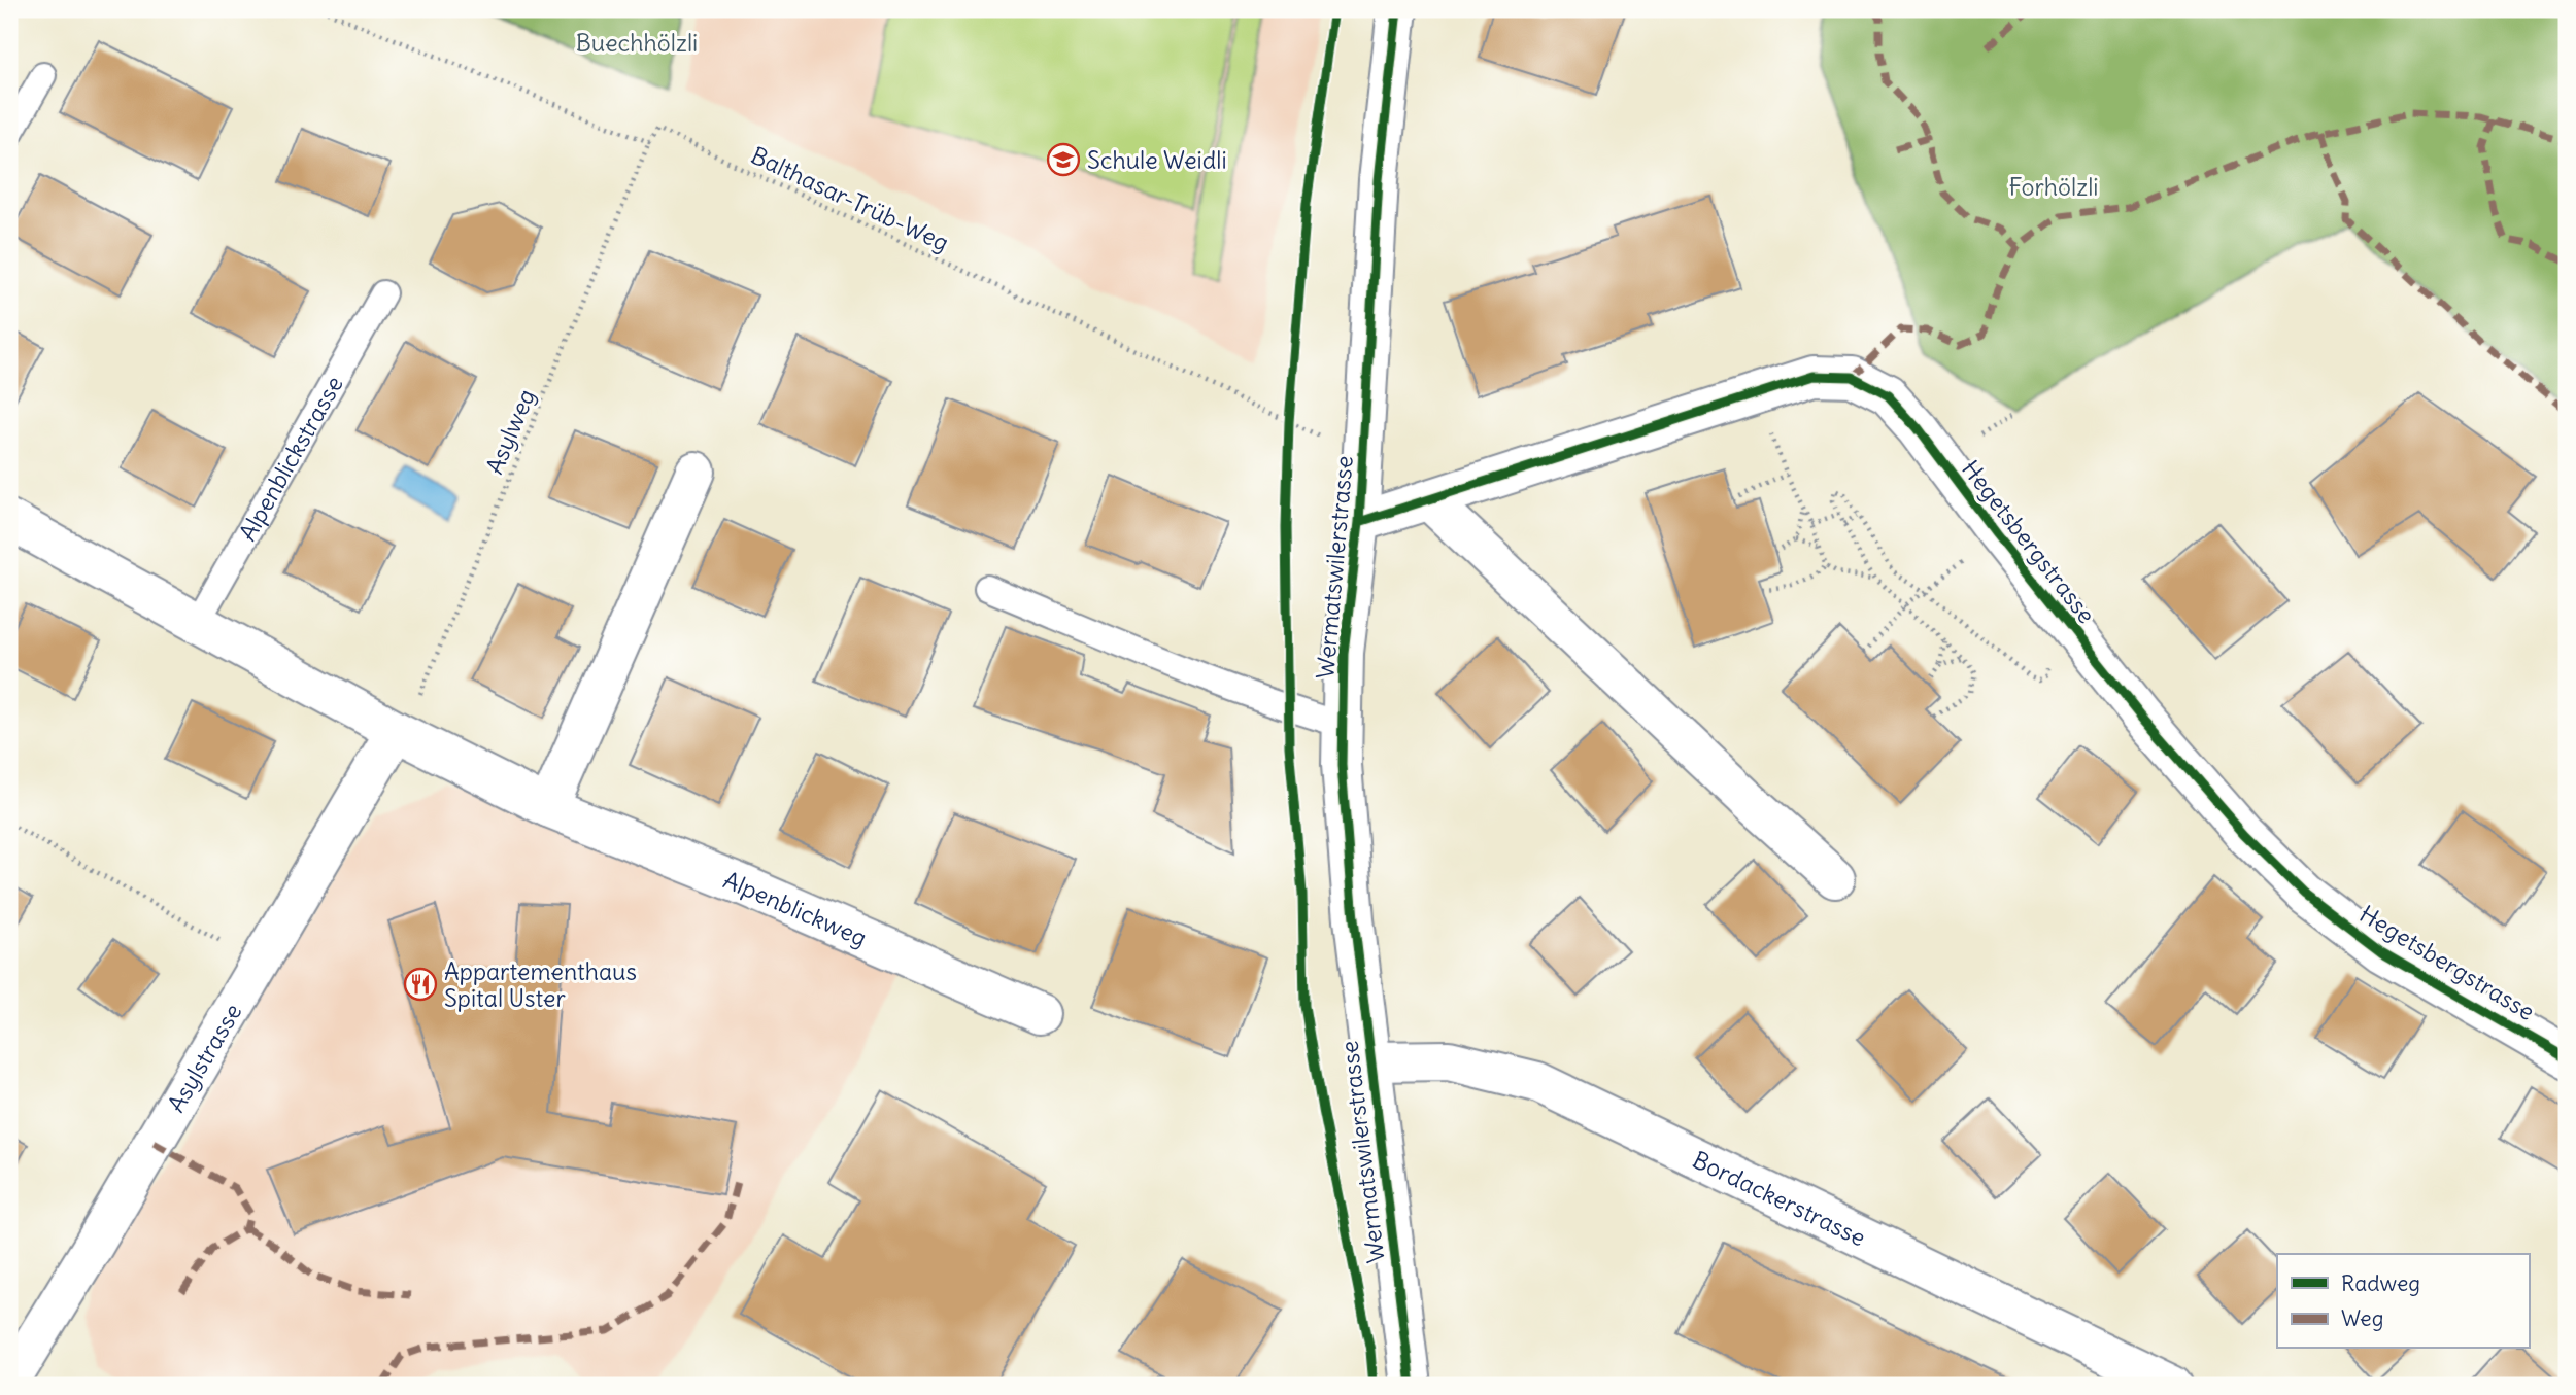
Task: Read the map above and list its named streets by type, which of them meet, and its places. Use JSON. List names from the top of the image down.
{
  "streets": {
    "street": [
      "Hegetsbergstrasse",
      "Wermatswilerstrasse",
      "Alpenblickweg",
      "Asylstrasse",
      "Bordackerstrasse"
    ],
    "lane": ["Alpenblickstrasse"],
    "path": ["Balthasar-Trüb-Weg", "Asylweg"]
  },
  "crossings": [
    ["Balthasar-Trüb-Weg", "Asylweg"],
    ["Balthasar-Trüb-Weg", "Wermatswilerstrasse"],
    ["Asylweg", "Alpenblickweg"],
    ["Asylweg", "Asylstrasse"],
    ["Hegetsbergstrasse", "Wermatswilerstrasse"],
    ["Wermatswilerstrasse", "Bordackerstrasse"],
    ["Alpenblickweg", "Asylstrasse"]
  ],
  "parks": ["Buechhölzli", "Forhölzli"],
  "places": {
    "school or university": ["Schule Weidli"],
    "restaurant": ["Appartementhaus Spital Uster"]
  },
  "legend": ["Radweg", "Weg"]
}
